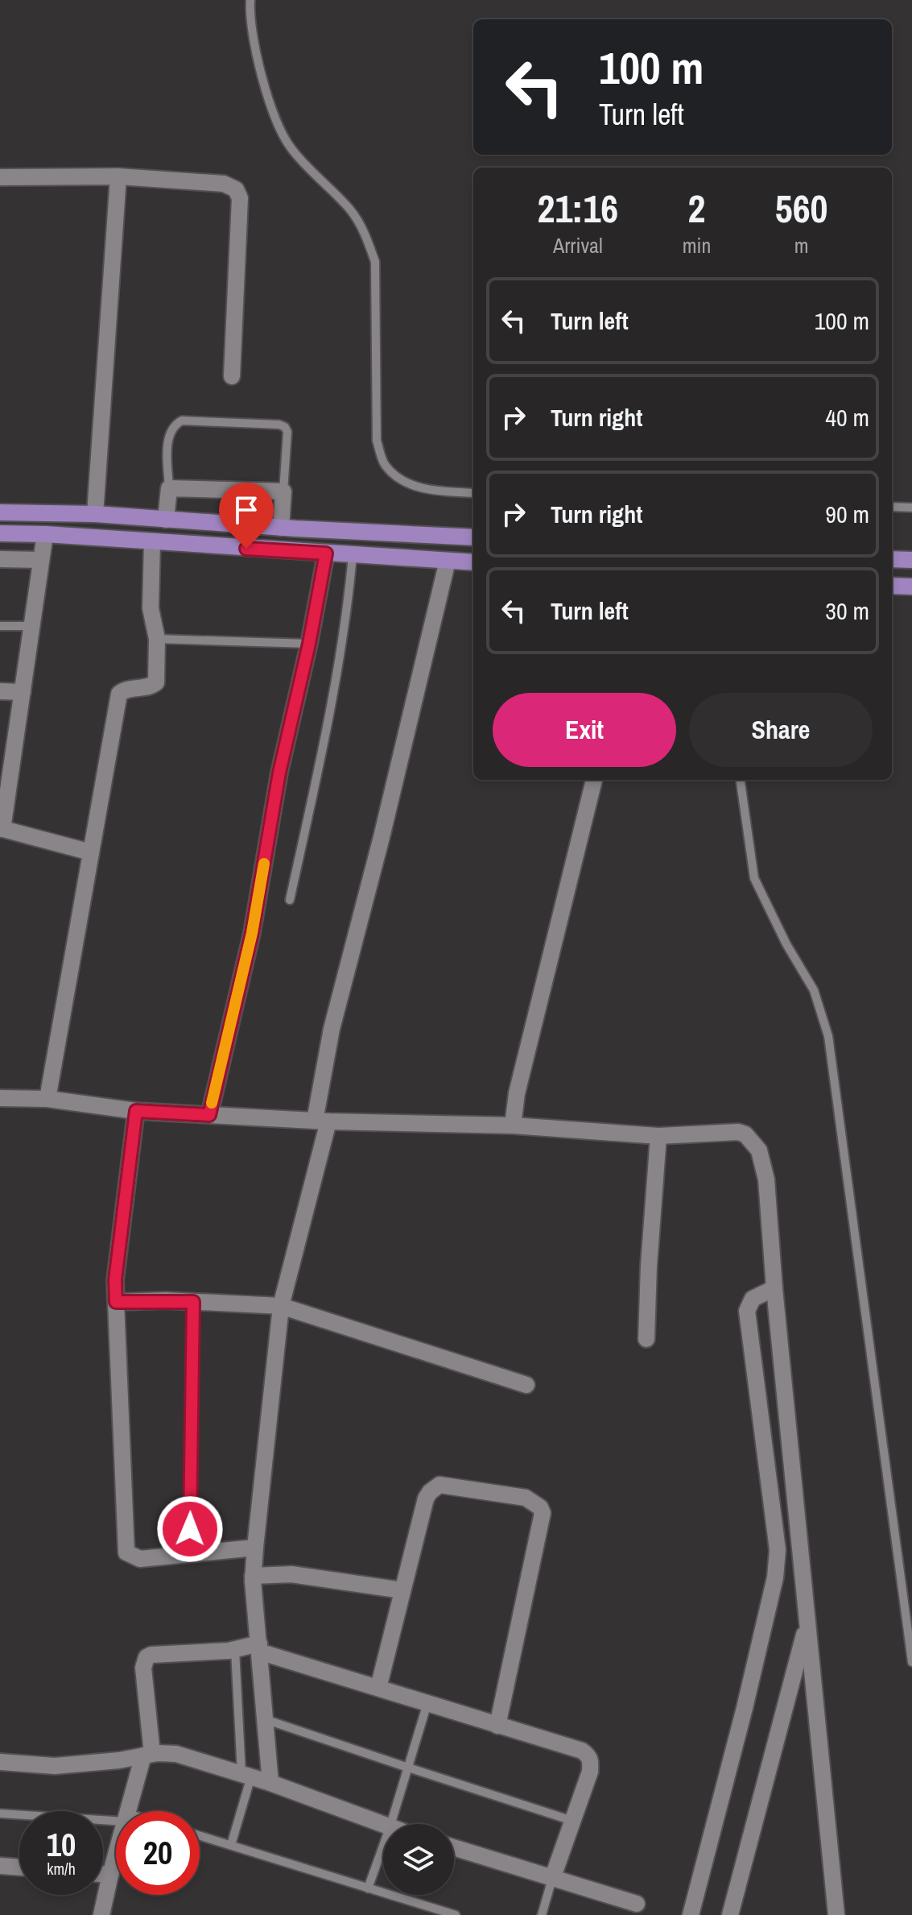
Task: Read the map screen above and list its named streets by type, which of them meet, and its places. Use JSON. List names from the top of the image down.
{
  "page": {
    "turn": ["100 m", "Turn left"],
    "eta": [
      "21:16",
      "Arrival",
      "2",
      "min",
      "560",
      "m"
    ],
    "list": [
      {
        "name": "Turn left",
        "value": "100 m"
      },
      {
        "name": "Turn right",
        "value": "40 m"
      },
      {
        "name": "Turn right",
        "value": "90 m"
      },
      {
        "name": "Turn left",
        "value": "30 m"
      }
    ],
    "buttons": ["Exit", "Share"],
    "speed": "10 km/h",
    "limit": "20"
  }
}
